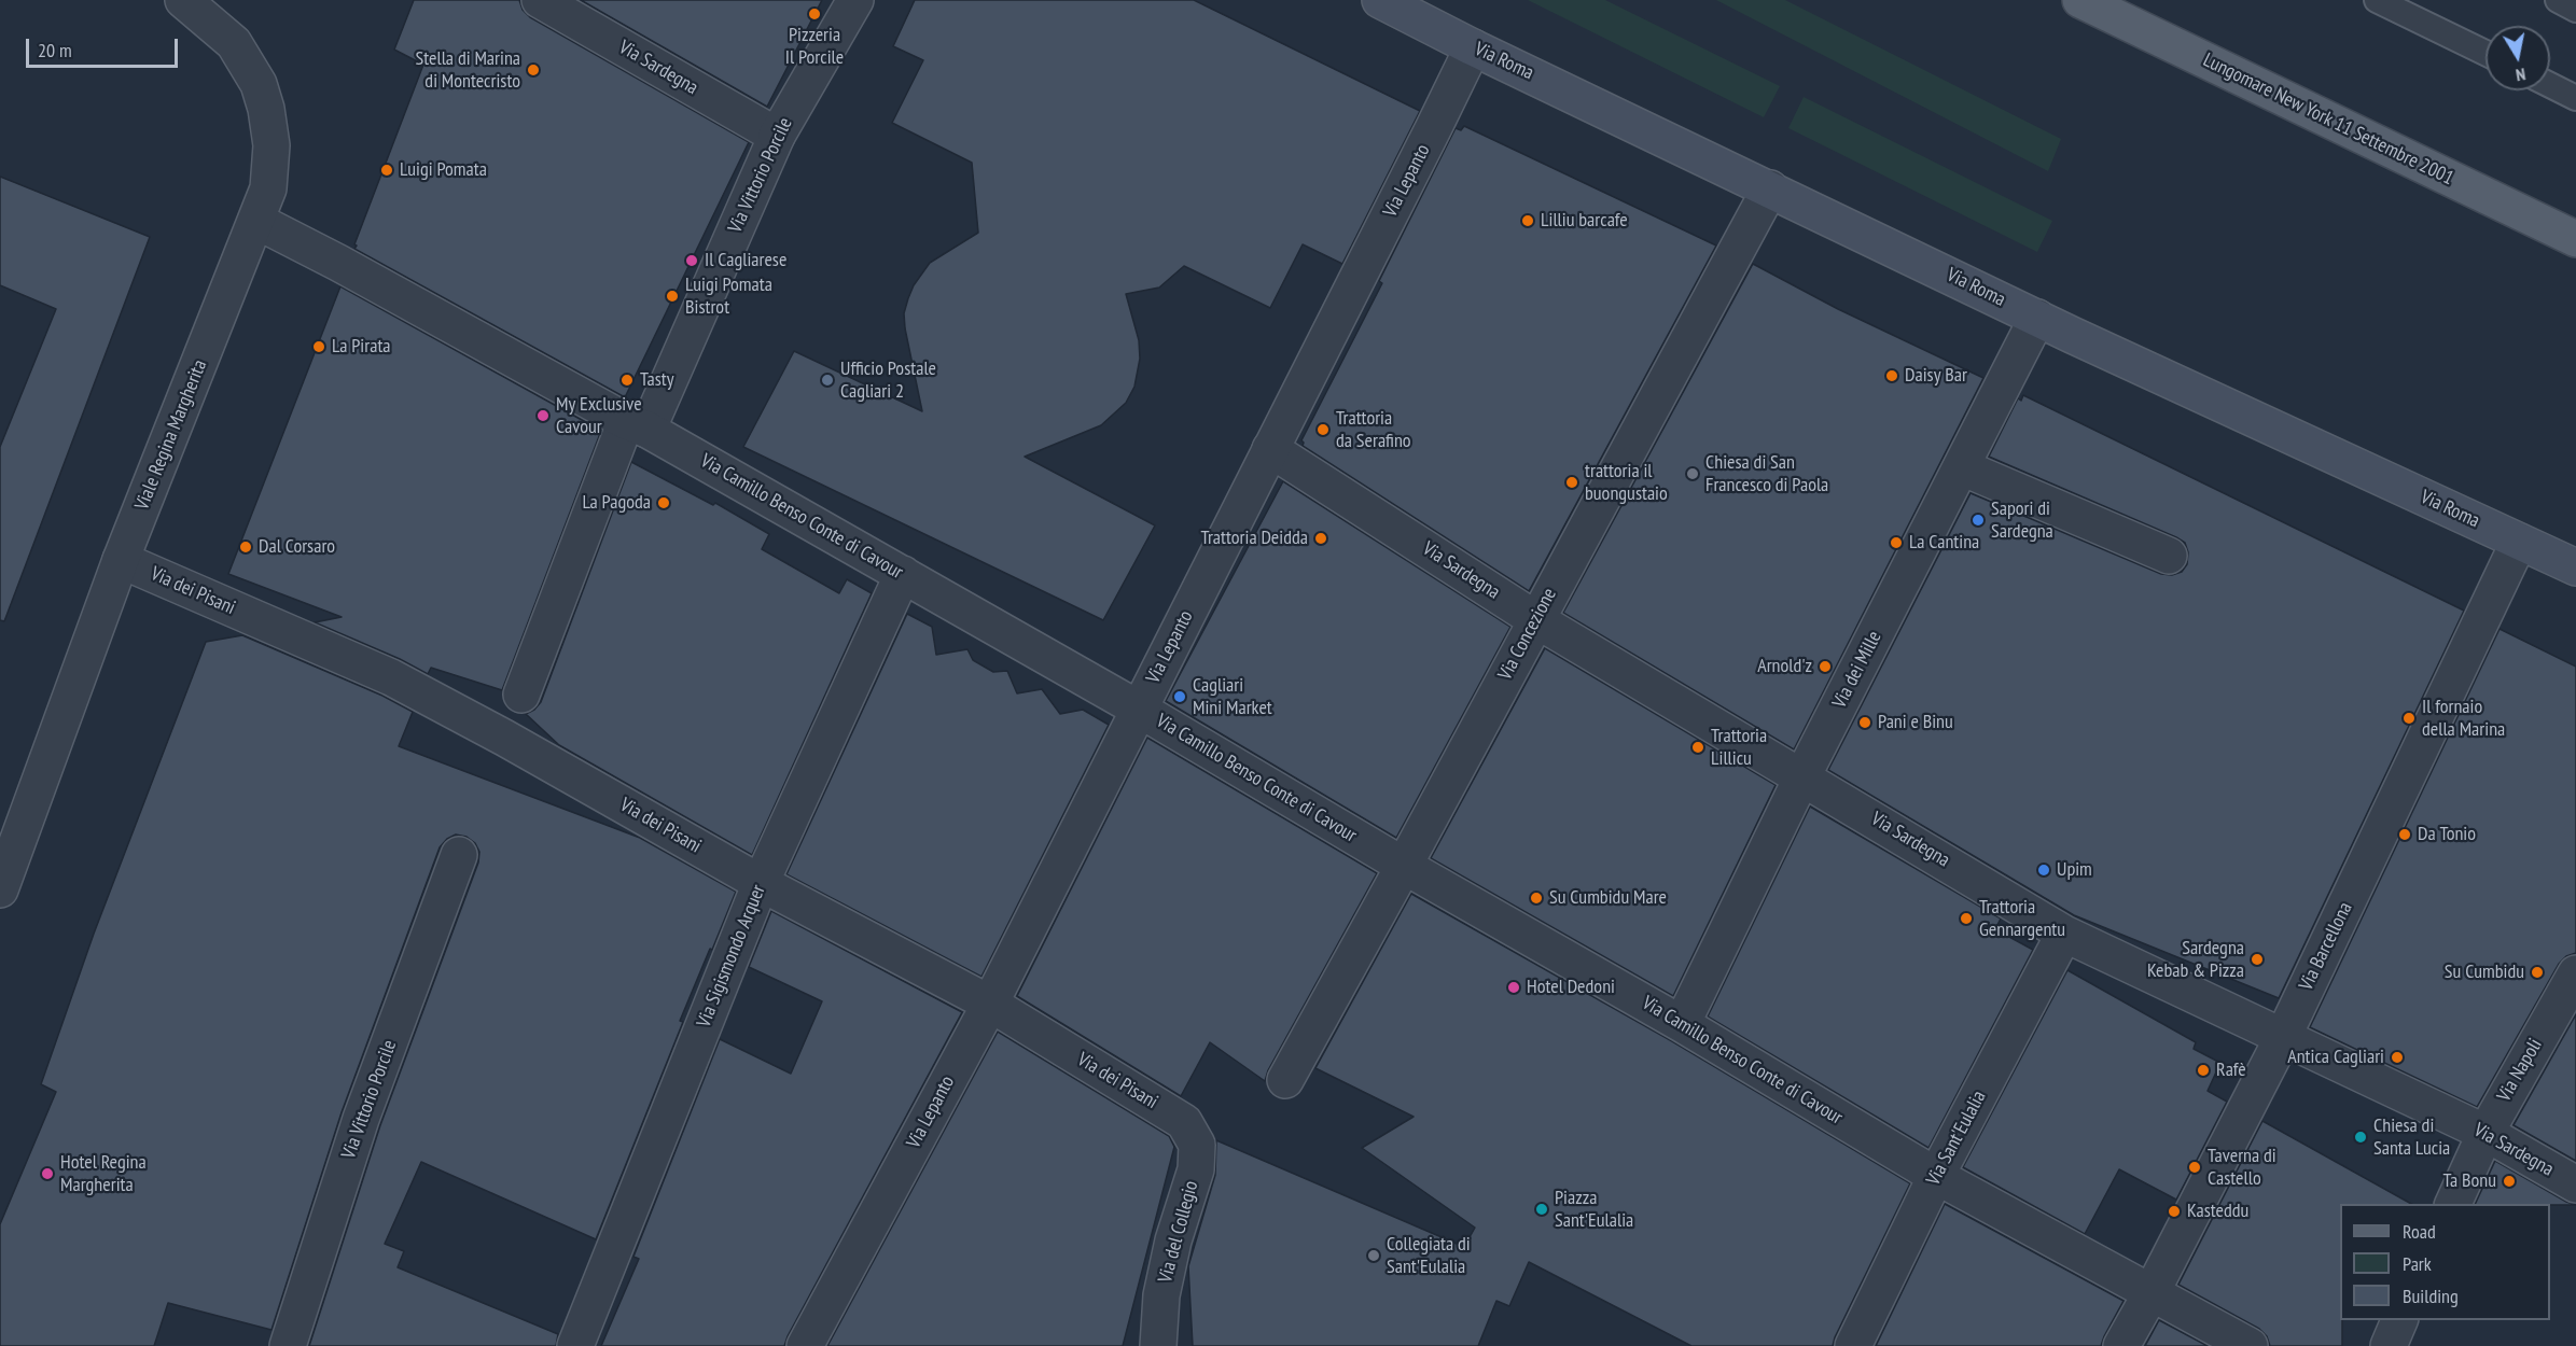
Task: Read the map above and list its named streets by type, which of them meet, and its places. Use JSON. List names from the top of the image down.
{
  "streets": {
    "main road": ["Via Roma", "Lungomare New York 11 Settembre 2001"],
    "street": [
      "Via Sardegna",
      "Via Vittorio Porcile",
      "Via Lepanto",
      "Viale Regina Margherita",
      "Via Camillo Benso Conte di Cavour",
      "Via dei Pisani",
      "Via Concezione",
      "Via dei Mille",
      "Via Barcellona",
      "Via Sigismondo Arquer",
      "Via Napoli",
      "Via Sant'Eulalia",
      "Via del Collegio"
    ]
  },
  "crossings": [
    ["Via Roma", "Via Lepanto"],
    ["Via Roma", "Via Concezione"],
    ["Via Roma", "Via dei Mille"],
    ["Via Roma", "Via Barcellona"],
    ["Via Sardegna", "Via Vittorio Porcile"],
    ["Via Sardegna", "Via Lepanto"],
    ["Via Sardegna", "Via Concezione"],
    ["Via Sardegna", "Via dei Mille"],
    ["Via Sardegna", "Via Barcellona"],
    ["Via Sardegna", "Via Napoli"],
    ["Via Sardegna", "Via Sant'Eulalia"],
    ["Via Vittorio Porcile", "Via Camillo Benso Conte di Cavour"],
    ["Via Lepanto", "Via Camillo Benso Conte di Cavour"],
    ["Via Lepanto", "Via dei Pisani"],
    ["Viale Regina Margherita", "Via Camillo Benso Conte di Cavour"],
    ["Viale Regina Margherita", "Via dei Pisani"],
    ["Via Camillo Benso Conte di Cavour", "Via Concezione"],
    ["Via Camillo Benso Conte di Cavour", "Via dei Mille"],
    ["Via Camillo Benso Conte di Cavour", "Via Barcellona"],
    ["Via Camillo Benso Conte di Cavour", "Via Sigismondo Arquer"],
    ["Via Camillo Benso Conte di Cavour", "Via Sant'Eulalia"],
    ["Via dei Pisani", "Via Sigismondo Arquer"],
    ["Via dei Pisani", "Via del Collegio"]
  ],
  "places": [
    "Pizzeria Il Porcile",
    "Stella di Marina di Montecristo",
    "Luigi Pomata",
    "Lilliu barcafe",
    "Il Cagliarese",
    "Luigi Pomata Bistrot",
    "La Pirata",
    "Daisy Bar",
    "Tasty",
    "Ufficio Postale Cagliari 2",
    "My Exclusive Cavour",
    "Trattoria da Serafino",
    "Chiesa di San Francesco di Paola",
    "trattoria il buongustaio",
    "La Pagoda",
    "Sapori di Sardegna",
    "Trattoria Deidda",
    "La Cantina",
    "Dal Corsaro",
    "Arnold'z",
    "Cagliari Mini Market",
    "Il fornaio della Marina",
    "Pani e Binu",
    "Trattoria Lillicu",
    "Da Tonio",
    "Upim",
    "Su Cumbidu Mare",
    "Trattoria Gennargentu",
    "Sardegna Kebab & Pizza",
    "Su Cumbidu",
    "Hotel Dedoni",
    "Antica Cagliari",
    "Rafè",
    "Chiesa di Santa Lucia",
    "Taverna di Castello",
    "Hotel Regina Margherita",
    "Ta Bonu",
    "Piazza Sant'Eulalia",
    "Kasteddu",
    "Collegiata di Sant'Eulalia"
  ],
  "legend": ["Road", "Park", "Building"],
  "scale_bar": "20 m",
  "north": "bottom"
}
